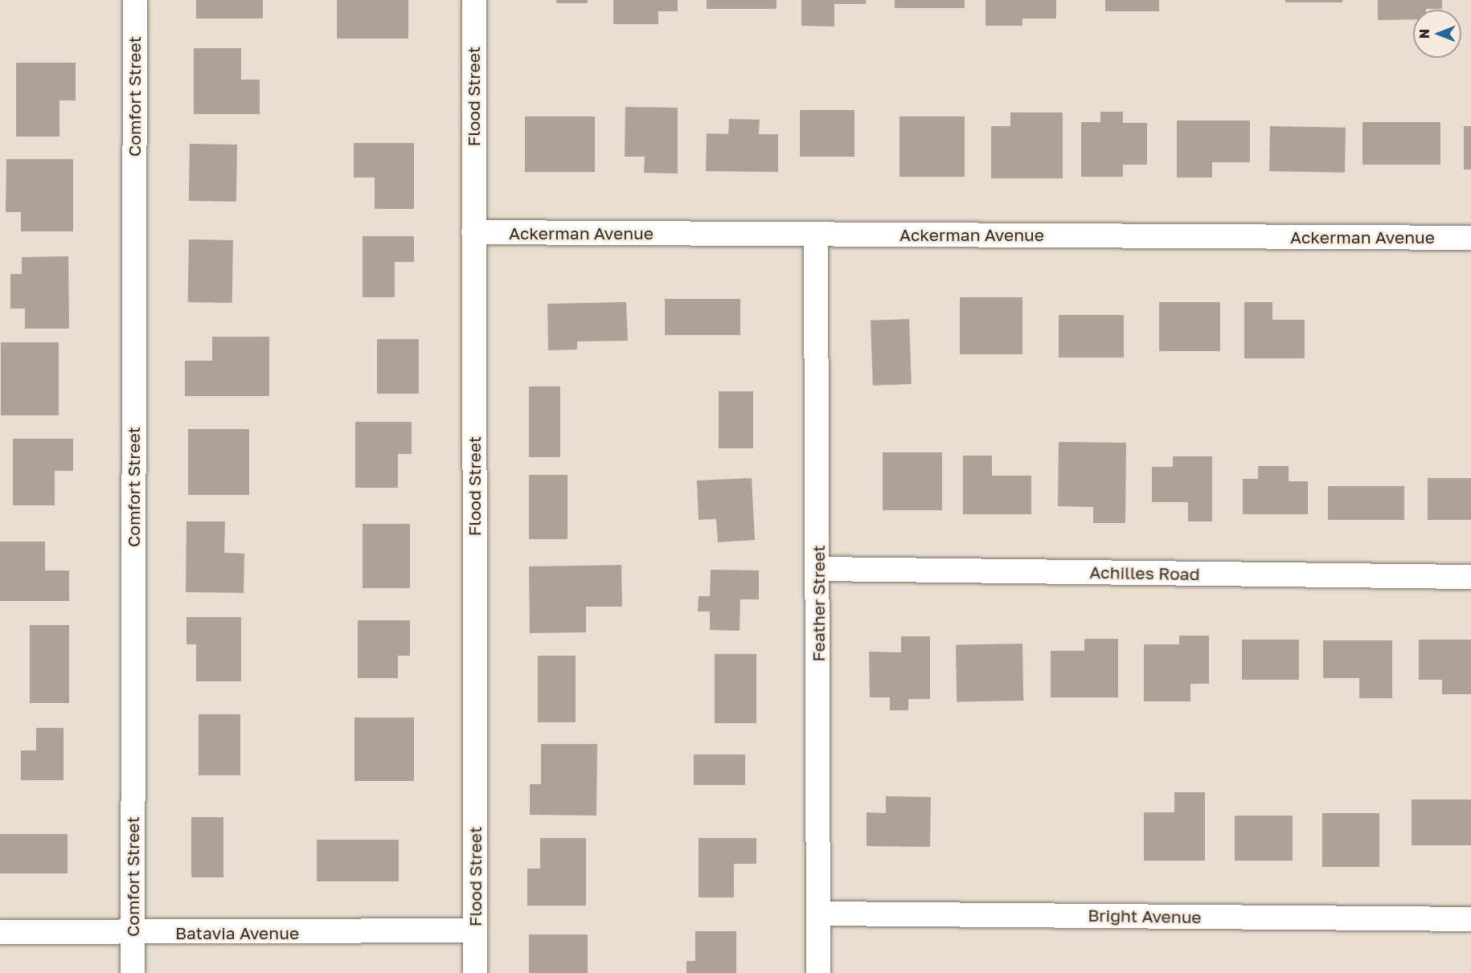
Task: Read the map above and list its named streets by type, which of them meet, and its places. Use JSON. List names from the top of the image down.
{
  "streets": {
    "street": [
      "Comfort Street",
      "Flood Street",
      "Ackerman Avenue",
      "Achilles Road",
      "Feather Street",
      "Bright Avenue",
      "Batavia Avenue"
    ]
  },
  "crossings": [
    ["Comfort Street", "Batavia Avenue"],
    ["Flood Street", "Ackerman Avenue"],
    ["Flood Street", "Batavia Avenue"],
    ["Ackerman Avenue", "Feather Street"],
    ["Achilles Road", "Feather Street"],
    ["Feather Street", "Bright Avenue"]
  ],
  "north": "left"
}
